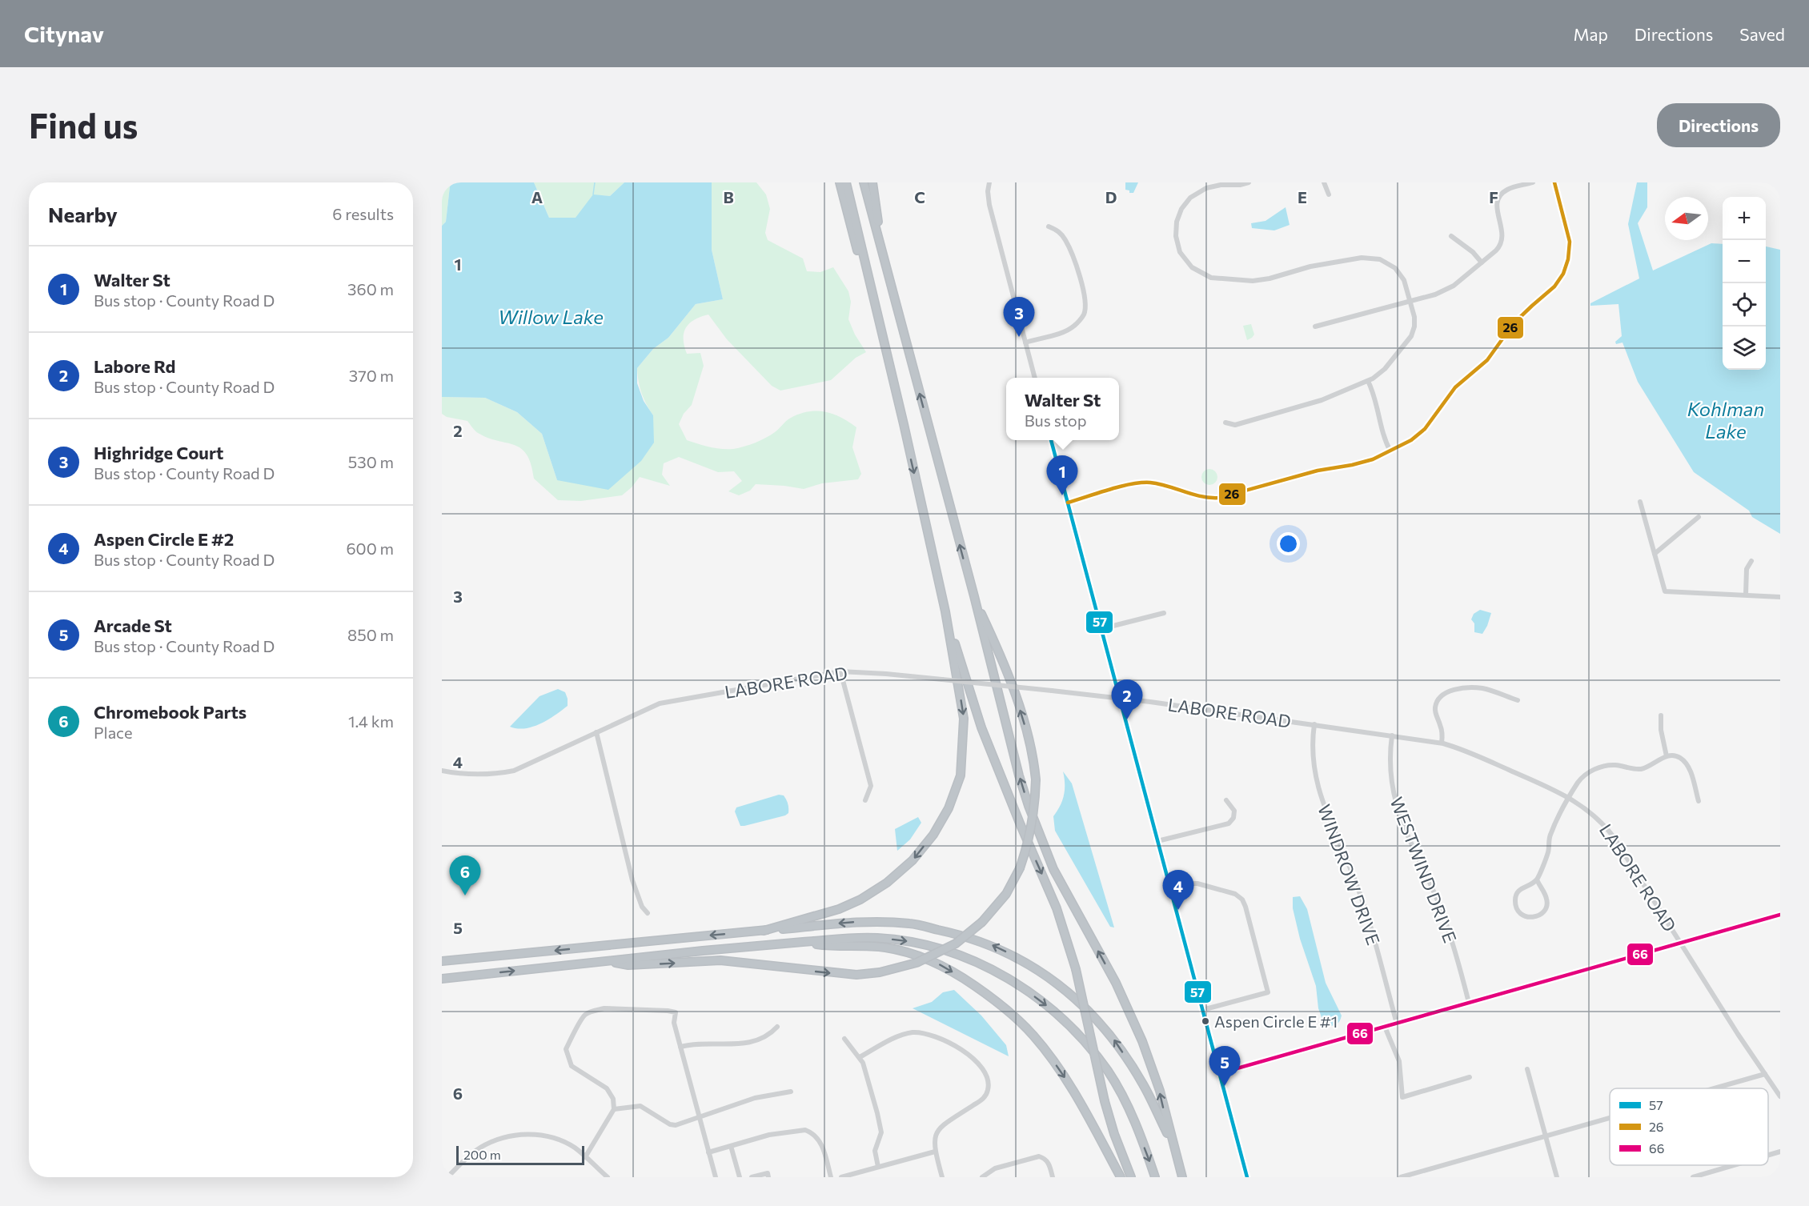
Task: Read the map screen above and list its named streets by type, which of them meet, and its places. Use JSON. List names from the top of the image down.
{
  "streets": {
    "street": ["LABORE ROAD", "WESTWIND DRIVE", "WINDROW DRIVE"]
  },
  "crossings": [
    ["LABORE ROAD", "WESTWIND DRIVE"],
    ["LABORE ROAD", "WINDROW DRIVE"]
  ],
  "water": ["Willow Lake", "Kohlman Lake"],
  "places": ["Aspen Circle E #1"],
  "lines": ["transit line 26", "transit line 57", "transit line 66"],
  "legend": ["57", "26", "66"],
  "scale_bar": "200 m",
  "north": "left",
  "page": {
    "header": "Citynav",
    "nav": ["Map", "Directions", "Saved"],
    "buttons": "Directions",
    "title": "Find us",
    "heading": ["Nearby", "6 results"],
    "map_buttons": ["+", "−"],
    "list": [
      {
        "mark": "1",
        "name": "Walter St",
        "note": "Bus stop · County Road D",
        "value": "360 m"
      },
      {
        "mark": "2",
        "name": "Labore Rd",
        "note": "Bus stop · County Road D",
        "value": "370 m"
      },
      {
        "mark": "3",
        "name": "Highridge Court",
        "note": "Bus stop · County Road D",
        "value": "530 m"
      },
      {
        "mark": "4",
        "name": "Aspen Circle E #2",
        "note": "Bus stop · County Road D",
        "value": "600 m"
      },
      {
        "mark": "5",
        "name": "Arcade St",
        "note": "Bus stop · County Road D",
        "value": "850 m"
      },
      {
        "mark": "6",
        "name": "Chromebook Parts",
        "note": "Place",
        "value": "1.4 km"
      }
    ],
    "pins": [
      "3",
      "1",
      "2",
      "6",
      "4",
      "5"
    ],
    "popup": ["Walter St", "Bus stop"],
    "scale": "200 m"
  },
  "grid": {
    "columns": [
      "A",
      "B",
      "C",
      "D",
      "E",
      "F"
    ],
    "rows": [
      "1",
      "2",
      "3",
      "4",
      "5",
      "6"
    ]
  }
}
